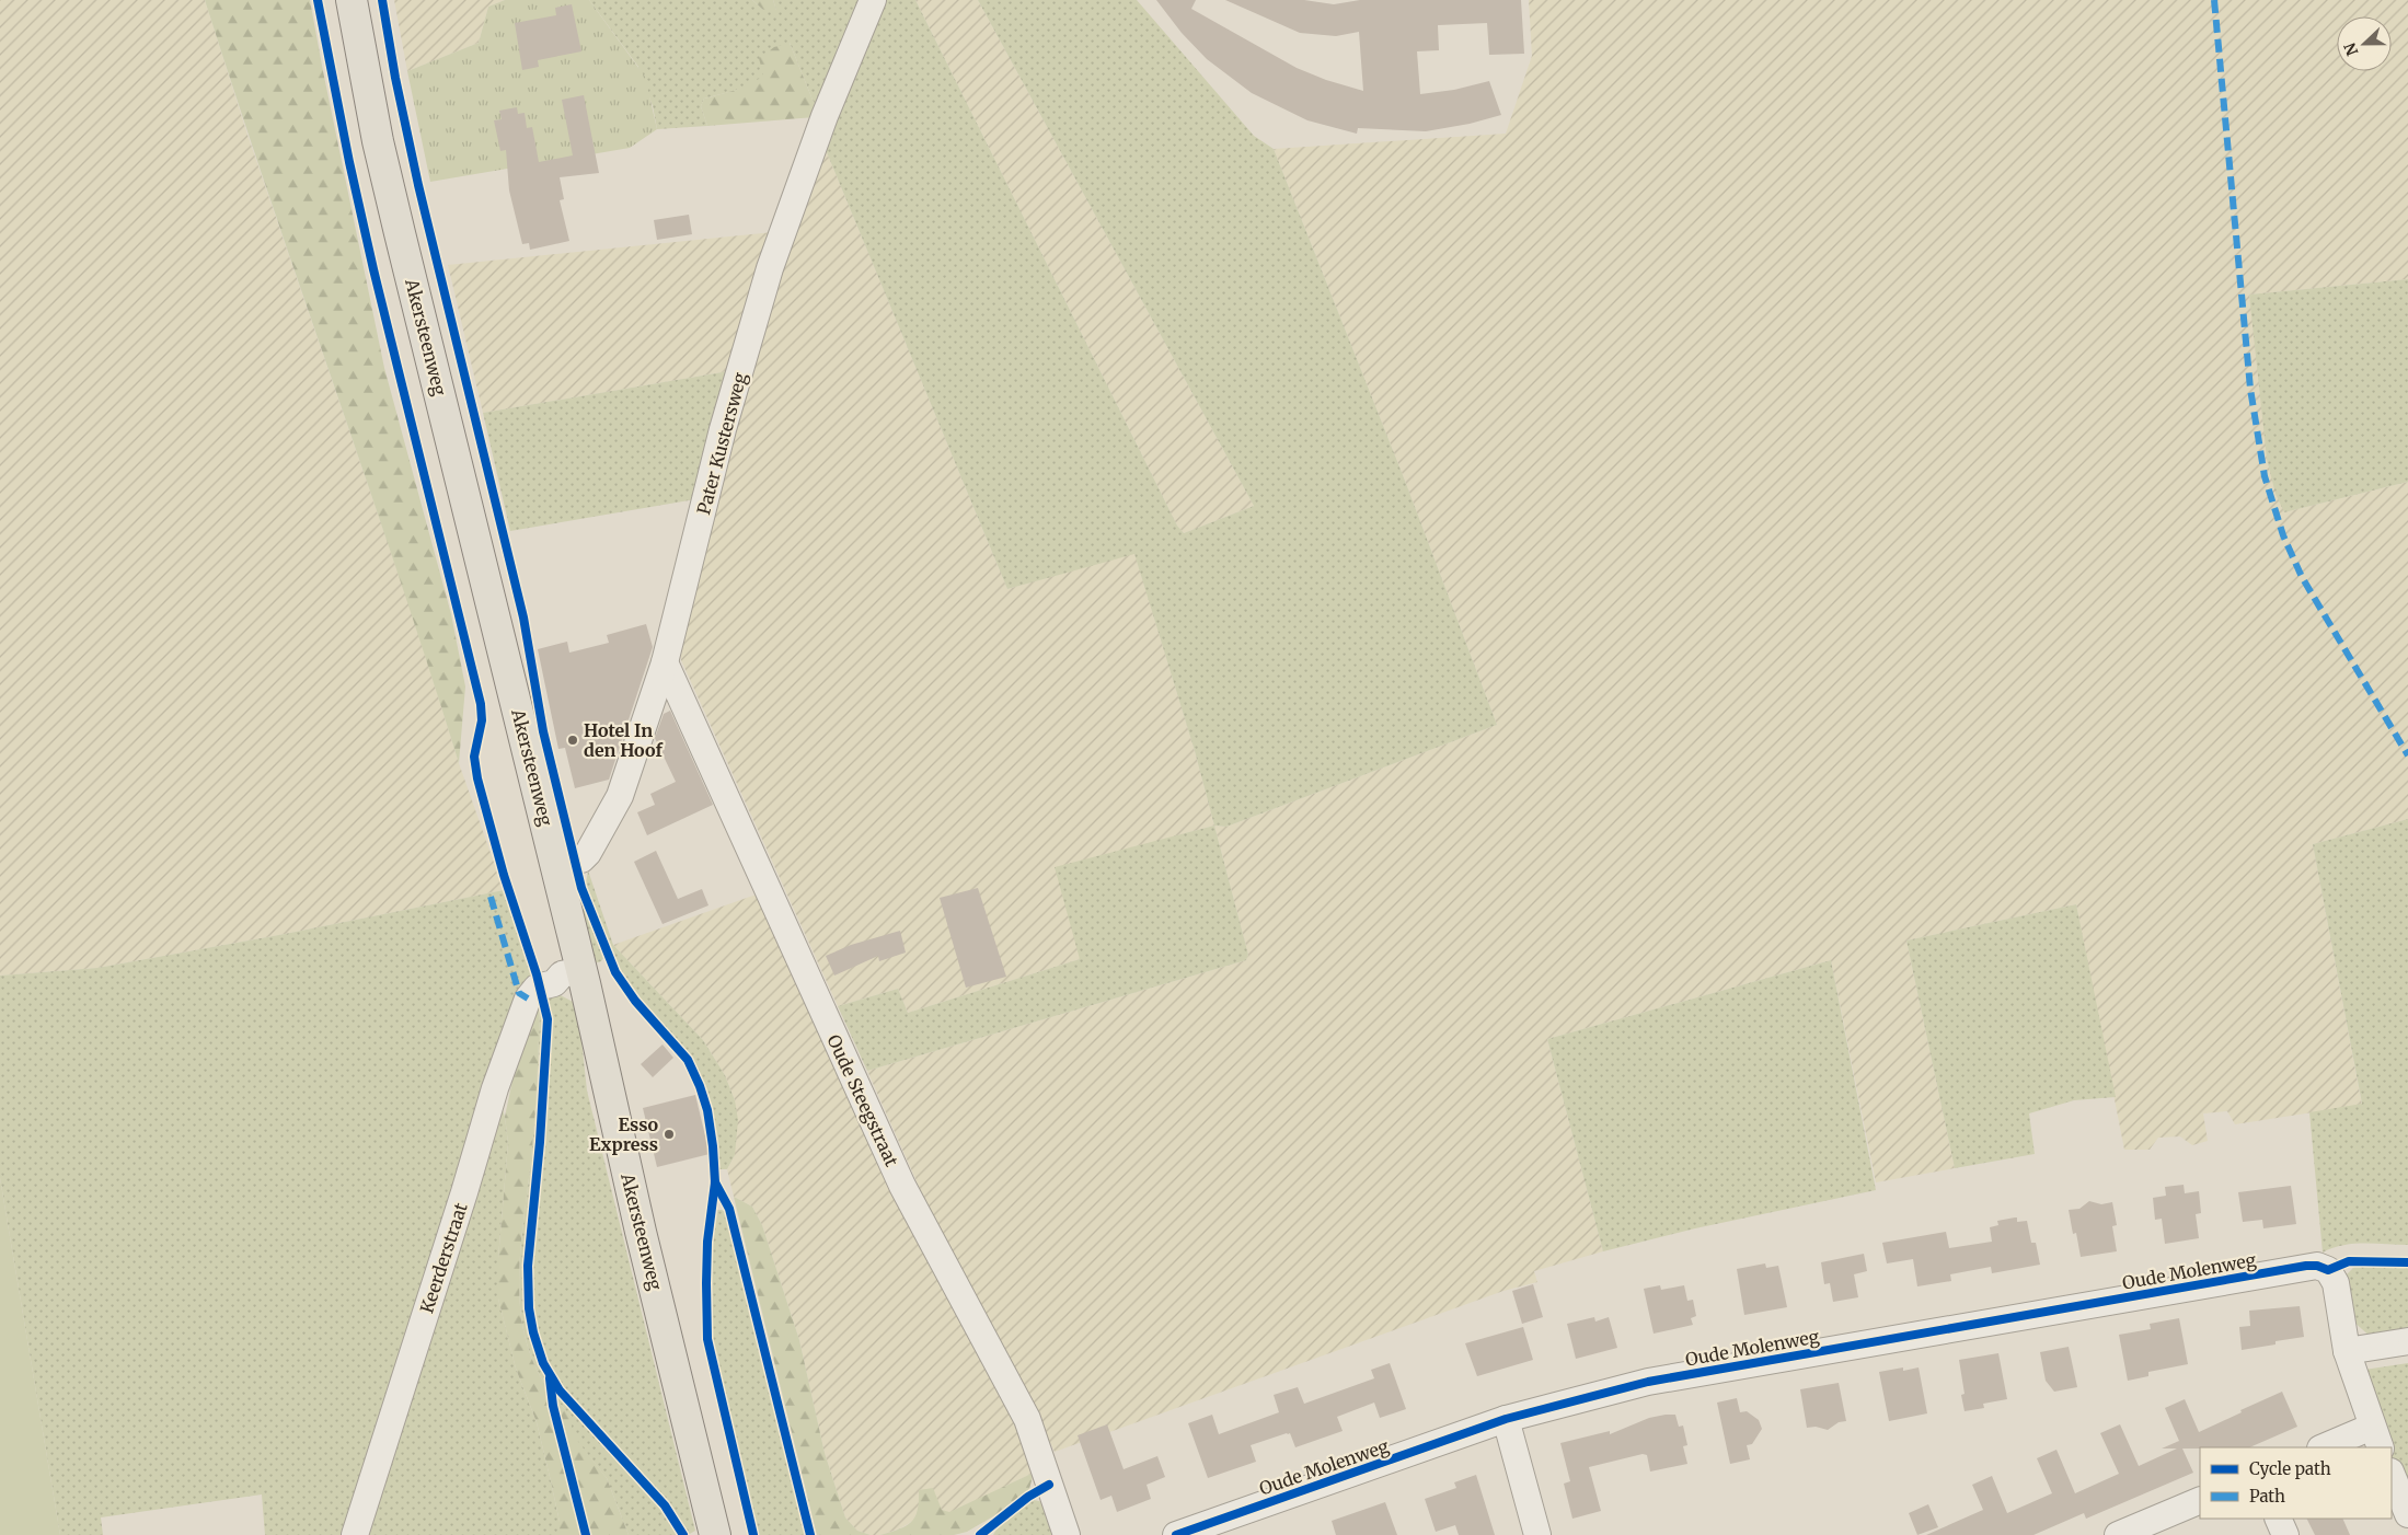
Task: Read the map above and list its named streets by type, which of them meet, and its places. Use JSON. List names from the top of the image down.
{
  "streets": {
    "main road": ["Akersteenweg"],
    "street": [
      "Pater Kustersweg",
      "Oude Steegstraat",
      "Keerderstraat",
      "Oude Molenweg"
    ]
  },
  "crossings": [
    ["Akersteenweg", "Pater Kustersweg"],
    ["Akersteenweg", "Keerderstraat"],
    ["Pater Kustersweg", "Oude Steegstraat"]
  ],
  "places": ["Hotel In den Hoof", "Esso Express"],
  "legend": ["Cycle path", "Path"],
  "north": "left"
}
